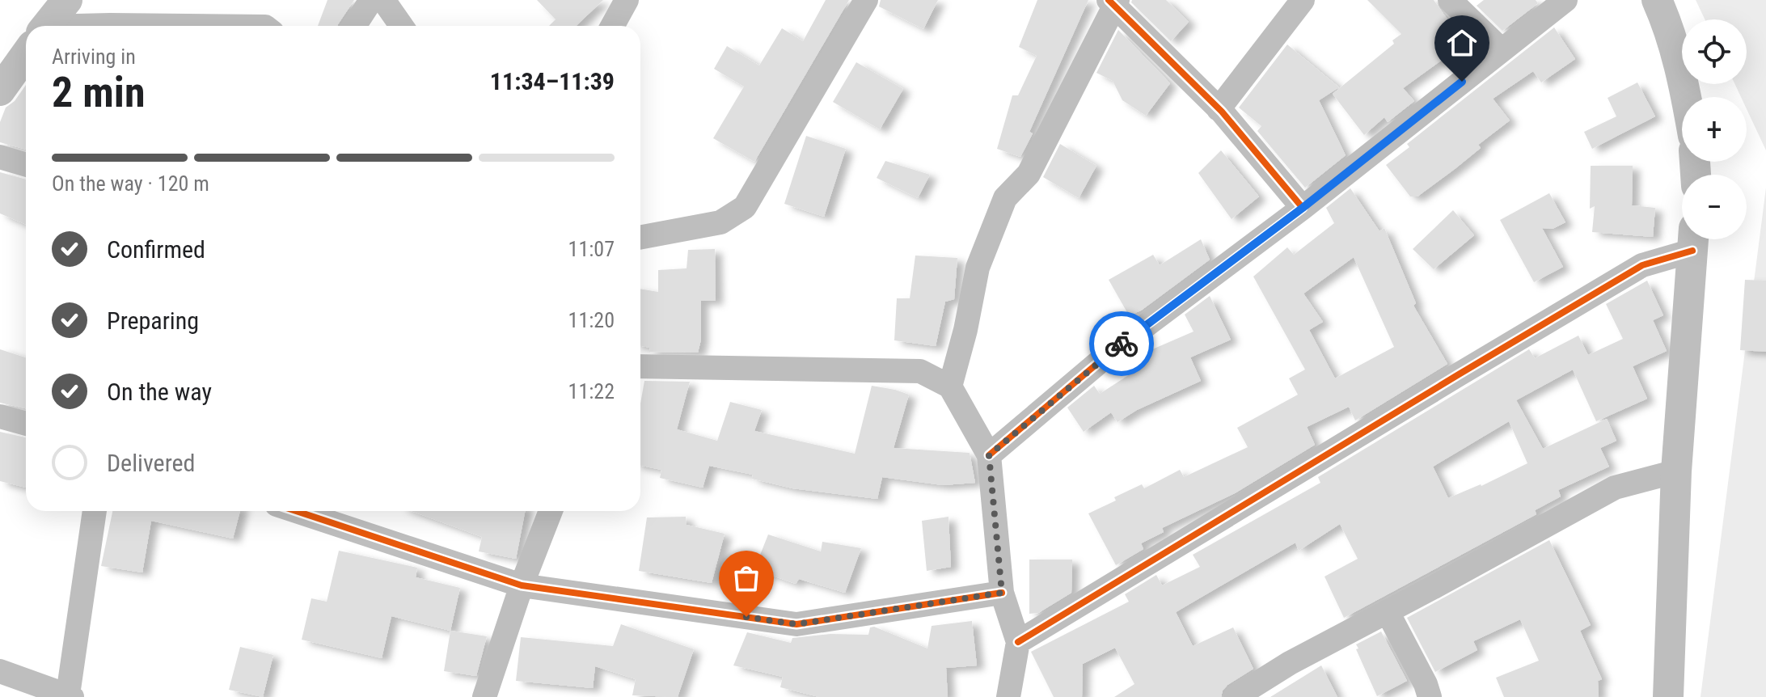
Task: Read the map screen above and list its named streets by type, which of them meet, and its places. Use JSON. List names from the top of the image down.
{
  "page": {
    "map_buttons": ["+", "−"],
    "heading": ["2 min", "Arriving in", "11:34–11:39"],
    "bar": "On the way · 120 m",
    "list": [
      ["Confirmed", "11:07"],
      ["Preparing", "11:20"],
      ["On the way", "11:22"],
      "Delivered"
    ]
  }
}
